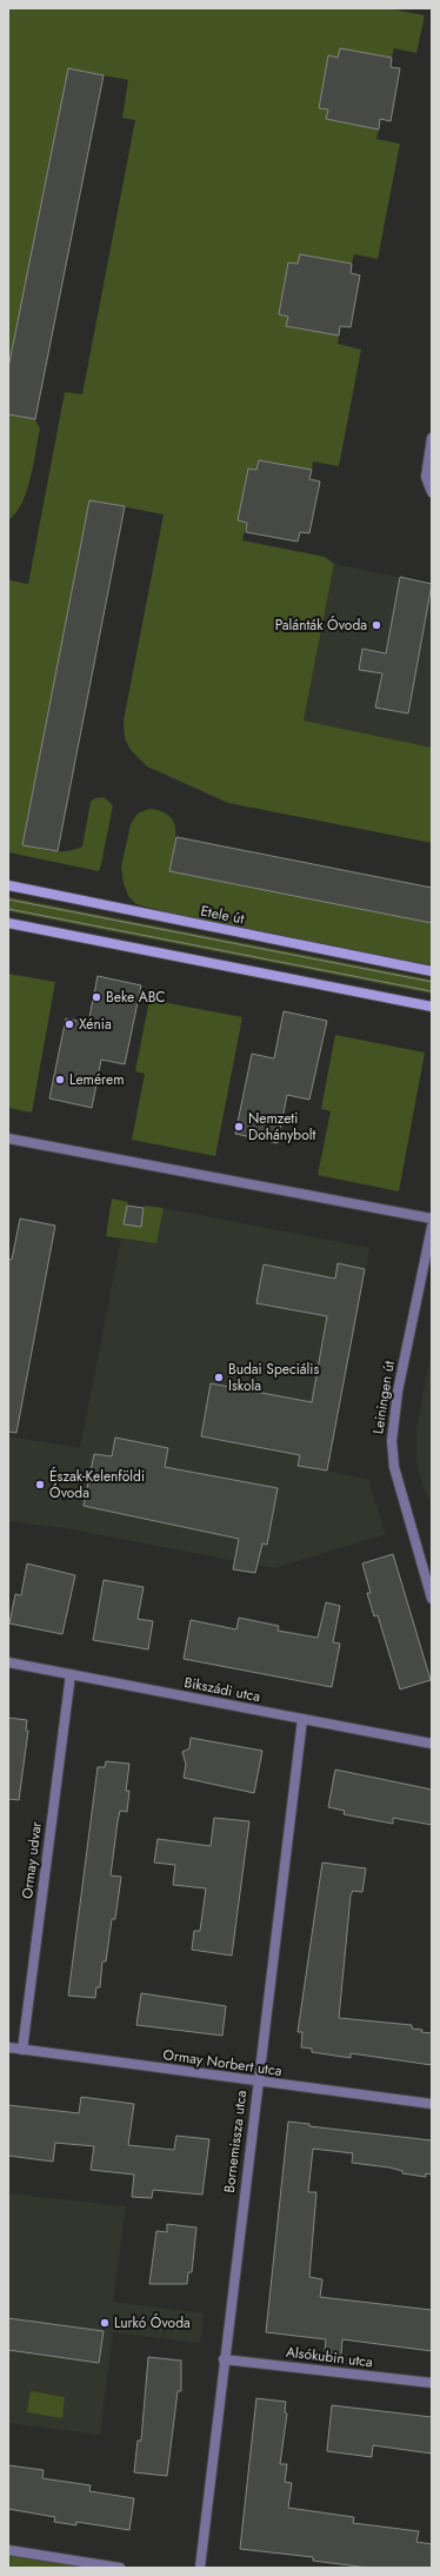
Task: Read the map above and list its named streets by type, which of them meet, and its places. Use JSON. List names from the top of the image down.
{
  "streets": {
    "main road": ["Etele út"],
    "street": [
      "Leiningen út",
      "Bikszádi utca",
      "Ormay udvar",
      "Ormay Norbert utca",
      "Bornemissza utca",
      "Alsókubin utca"
    ]
  },
  "crossings": [
    ["Bikszádi utca", "Ormay udvar"],
    ["Bikszádi utca", "Bornemissza utca"],
    ["Ormay udvar", "Ormay Norbert utca"],
    ["Ormay Norbert utca", "Bornemissza utca"],
    ["Bornemissza utca", "Alsókubin utca"]
  ],
  "places": [
    "Palánták Óvoda",
    "Beke ABC",
    "Xénia",
    "Lemérem",
    "Nemzeti Dohánybolt",
    "Budai Speciális Iskola",
    "Észak-Kelenföldi Óvoda",
    "Lurkó Óvoda"
  ]
}
